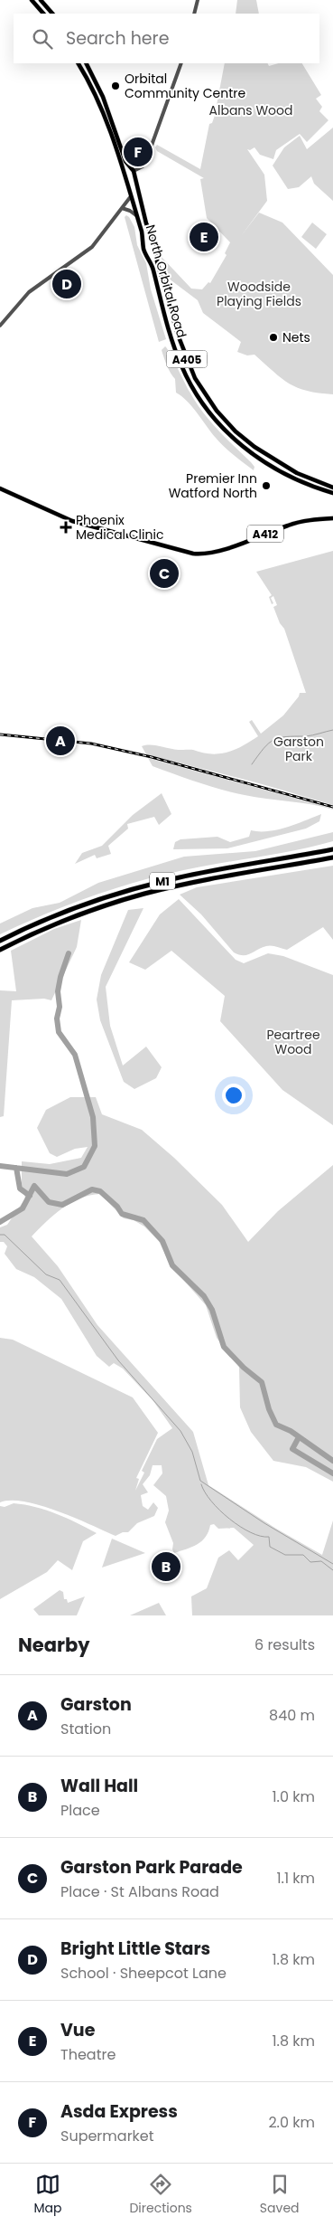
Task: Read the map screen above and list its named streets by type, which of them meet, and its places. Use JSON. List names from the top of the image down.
{
  "streets": {
    "highway": ["M1"],
    "main road": ["North Orbital Road", "A405", "A412"]
  },
  "parks": [
    "Albans Wood",
    "Woodside Playing Fields",
    "Garston Park",
    "Peartree Wood"
  ],
  "places": {
    "other": ["Orbital Community Centre", "Nets", "Premier Inn Watford North"],
    "health": ["Phoenix Medical Clinic"]
  },
  "page": {
    "search": "Search here",
    "pins": [
      "F",
      "E",
      "D",
      "C",
      "A",
      "B"
    ],
    "heading": ["Nearby", "6 results"],
    "list": [
      {
        "mark": "A",
        "name": "Garston",
        "note": "Station",
        "value": "840 m"
      },
      {
        "mark": "B",
        "name": "Wall Hall",
        "note": "Place",
        "value": "1.0 km"
      },
      {
        "mark": "C",
        "name": "Garston Park Parade",
        "note": "Place · St Albans Road",
        "value": "1.1 km"
      },
      {
        "mark": "D",
        "name": "Bright Little Stars",
        "note": "School · Sheepcot Lane",
        "value": "1.8 km"
      },
      {
        "mark": "E",
        "name": "Vue",
        "note": "Theatre",
        "value": "1.8 km"
      },
      {
        "mark": "F",
        "name": "Asda Express",
        "note": "Supermarket",
        "value": "2.0 km"
      }
    ],
    "nav": ["Map", "Directions", "Saved"]
  }
}
